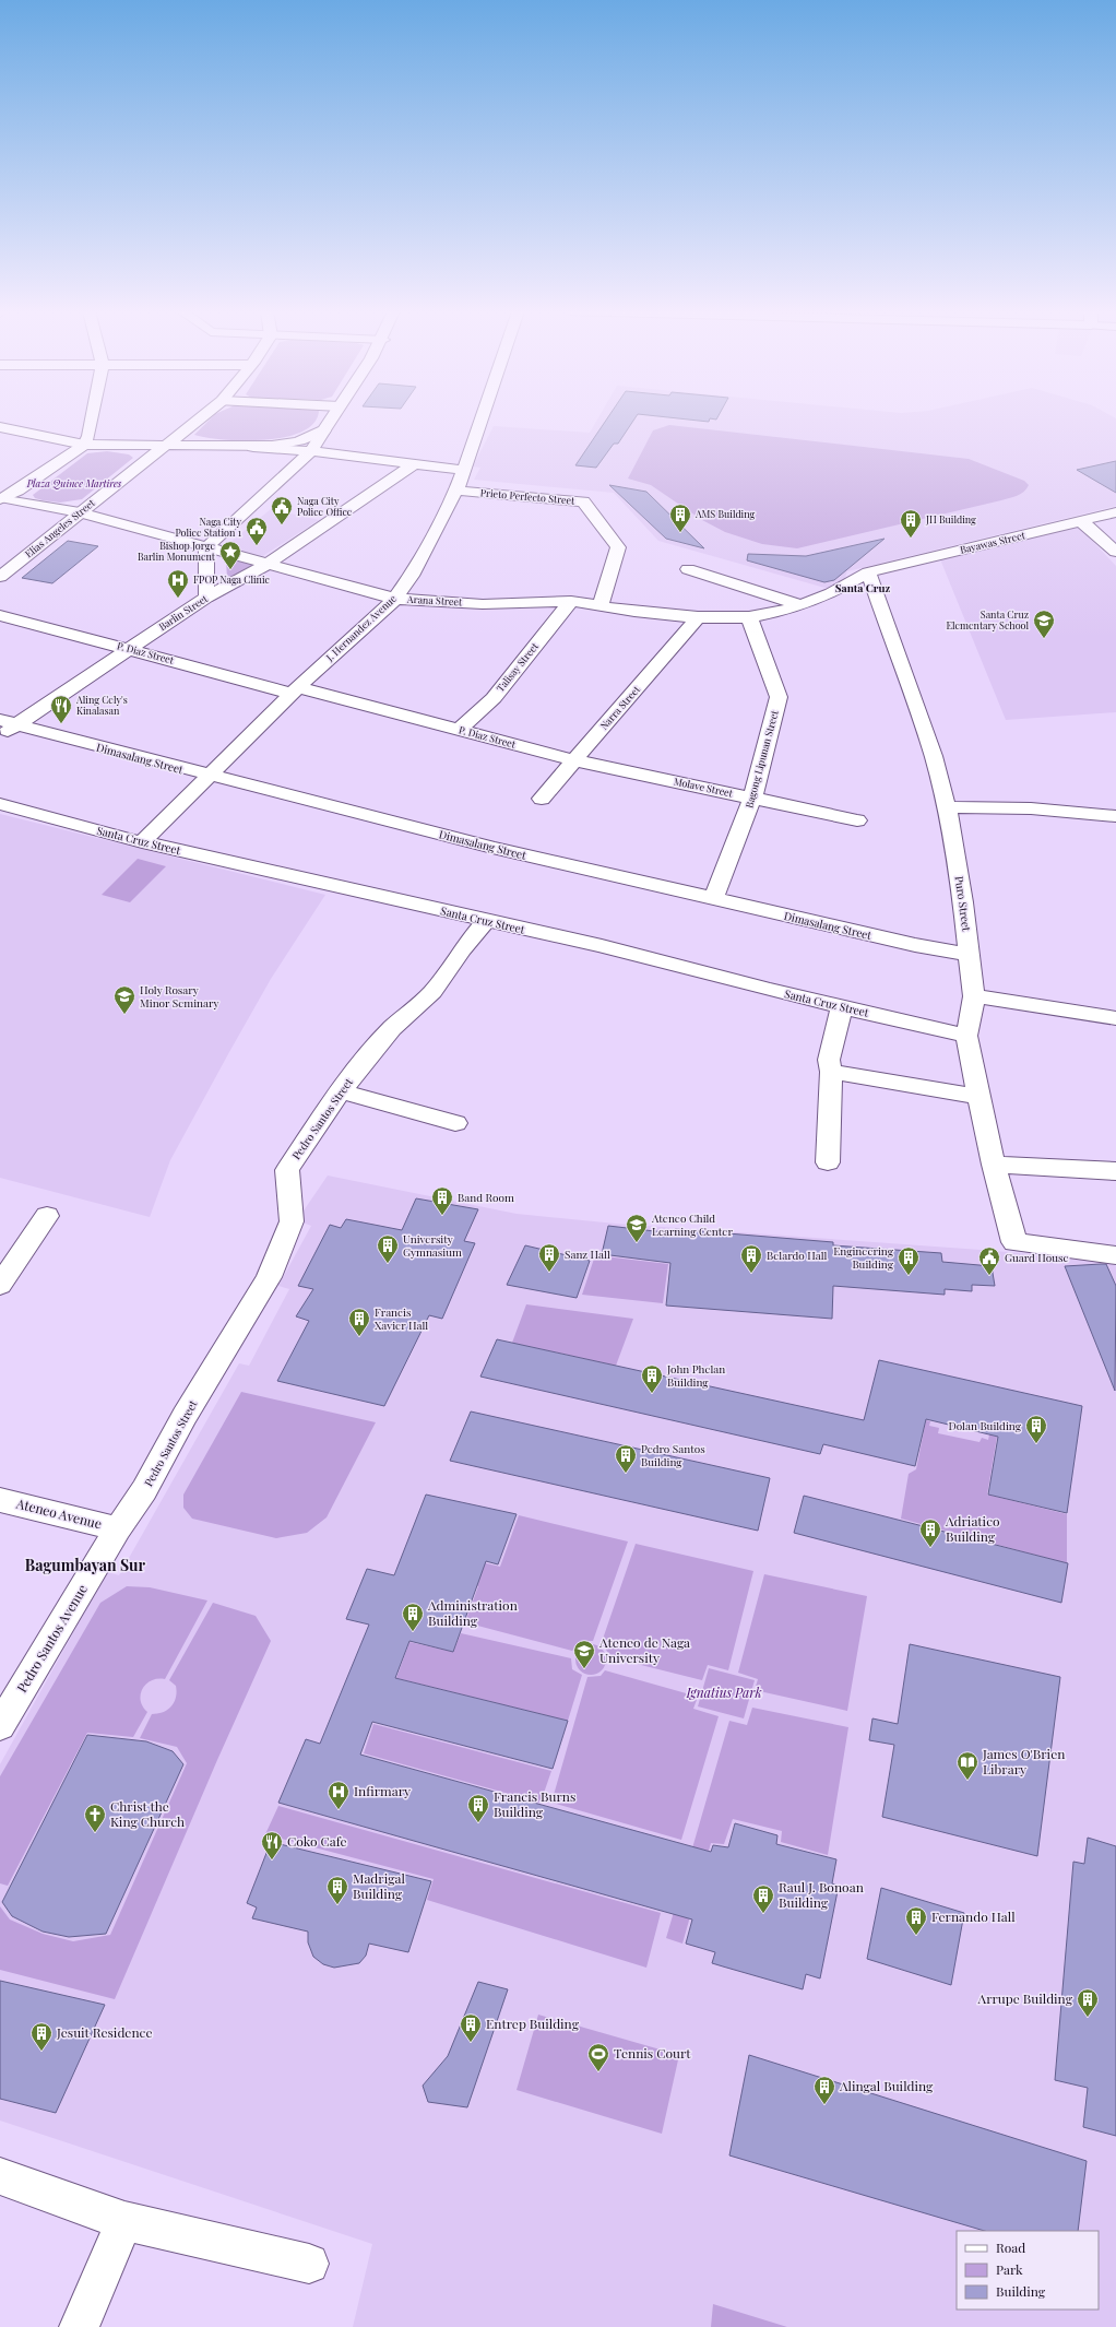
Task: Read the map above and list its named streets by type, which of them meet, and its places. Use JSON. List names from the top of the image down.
{
  "streets": {
    "street": [
      "Prieto Perfecto Street",
      "Elias Angeles Street",
      "Bayawas Street",
      "Arana Street",
      "Barlin Street",
      "J. Hernandez Avenue",
      "P. Diaz Street",
      "Talisay Street",
      "Narra Street",
      "Dimasalang Street",
      "Bagong Lipunan Street",
      "Molave Street",
      "Santa Cruz Street",
      "Puro Street",
      "Pedro Santos Street",
      "Ateneo Avenue",
      "Pedro Santos Avenue"
    ]
  },
  "crossings": [
    ["Prieto Perfecto Street", "Arana Street"],
    ["Prieto Perfecto Street", "J. Hernandez Avenue"],
    ["Elias Angeles Street", "Arana Street"],
    ["Bayawas Street", "Arana Street"],
    ["Bayawas Street", "Puro Street"],
    ["Arana Street", "Barlin Street"],
    ["Arana Street", "J. Hernandez Avenue"],
    ["Arana Street", "Talisay Street"],
    ["Arana Street", "Narra Street"],
    ["Arana Street", "Bagong Lipunan Street"],
    ["Arana Street", "Puro Street"],
    ["Barlin Street", "P. Diaz Street"],
    ["Barlin Street", "Dimasalang Street"],
    ["J. Hernandez Avenue", "P. Diaz Street"],
    ["J. Hernandez Avenue", "Dimasalang Street"],
    ["J. Hernandez Avenue", "Santa Cruz Street"],
    ["P. Diaz Street", "Talisay Street"],
    ["P. Diaz Street", "Narra Street"],
    ["P. Diaz Street", "Molave Street"],
    ["Narra Street", "Molave Street"],
    ["Dimasalang Street", "Bagong Lipunan Street"],
    ["Dimasalang Street", "Puro Street"],
    ["Bagong Lipunan Street", "Molave Street"],
    ["Santa Cruz Street", "Puro Street"],
    ["Santa Cruz Street", "Pedro Santos Street"],
    ["Pedro Santos Street", "Ateneo Avenue"],
    ["Pedro Santos Street", "Pedro Santos Avenue"],
    ["Ateneo Avenue", "Pedro Santos Avenue"]
  ],
  "districts": ["Santa Cruz", "Bagumbayan Sur"],
  "parks": ["Plaza Quince Martires", "Ignatius Park"],
  "places": {
    "public building": ["Naga City Police Office", "Naga City Police Station 1", "Guard House"],
    "building": [
      "AMS Building",
      "JH Building",
      "Band Room",
      "University Gymnasium",
      "Sanz Hall",
      "Belardo Hall",
      "Engineering Building",
      "Francis Xavier Hall",
      "John Phelan Building",
      "Dolan Building",
      "Pedro Santos Building",
      "Adriatico Building",
      "Administration Building",
      "Francis Burns Building",
      "Madrigal Building",
      "Raul J. Bonoan Building",
      "Fernando Hall",
      "Arrupe Building",
      "Entrep Building",
      "Jesuit Residence",
      "Alingal Building"
    ],
    "place": ["Bishop Jorge Barlin Monument"],
    "hospital": ["FPOP Naga Clinic", "Infirmary"],
    "school or university": [
      "Santa Cruz Elementary School",
      "Holy Rosary Minor Seminary",
      "Ateneo Child Learning Center",
      "Ateneo de Naga University"
    ],
    "restaurant": ["Aling Cely's Kinalasan", "Coko Cafe"],
    "library": ["James O'Brien Library"],
    "church": ["Christ the King Church"],
    "sports": ["Tennis Court"]
  },
  "legend": ["Road", "Park", "Building"]
}
